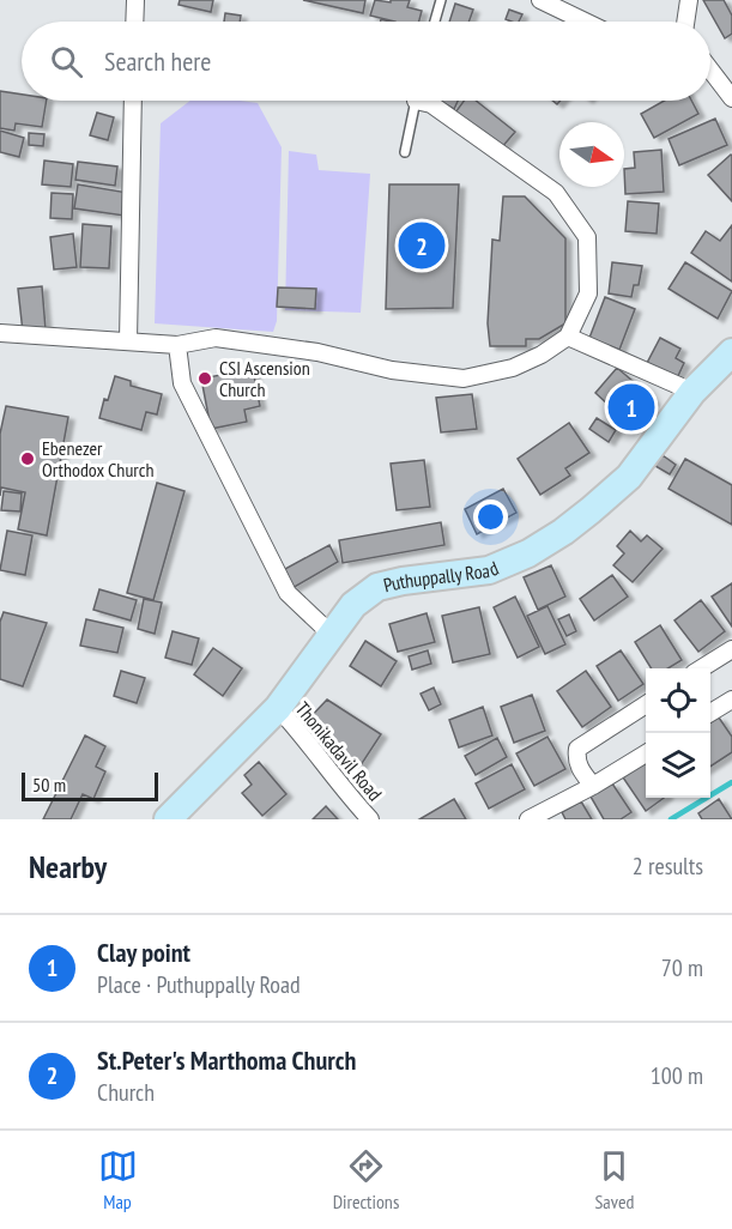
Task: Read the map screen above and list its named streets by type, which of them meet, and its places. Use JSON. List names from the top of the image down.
{
  "streets": {
    "main road": ["Puthuppally Road"],
    "street": ["Thonikadavil Road"]
  },
  "crossings": [
    ["Puthuppally Road", "Thonikadavil Road"]
  ],
  "places": ["CSI Ascension Church", "Ebenezer Orthodox Church"],
  "scale_bar": "50 m",
  "north": "right",
  "page": {
    "search": "Search here",
    "pins": ["2", "1"],
    "scale": "50 m",
    "heading": ["Nearby", "2 results"],
    "list": [
      {
        "mark": "1",
        "name": "Clay point",
        "note": "Place · Puthuppally Road",
        "value": "70 m"
      },
      {
        "mark": "2",
        "name": "St.Peter's Marthoma Church",
        "note": "Church",
        "value": "100 m"
      }
    ],
    "nav": ["Map", "Directions", "Saved"]
  }
}
